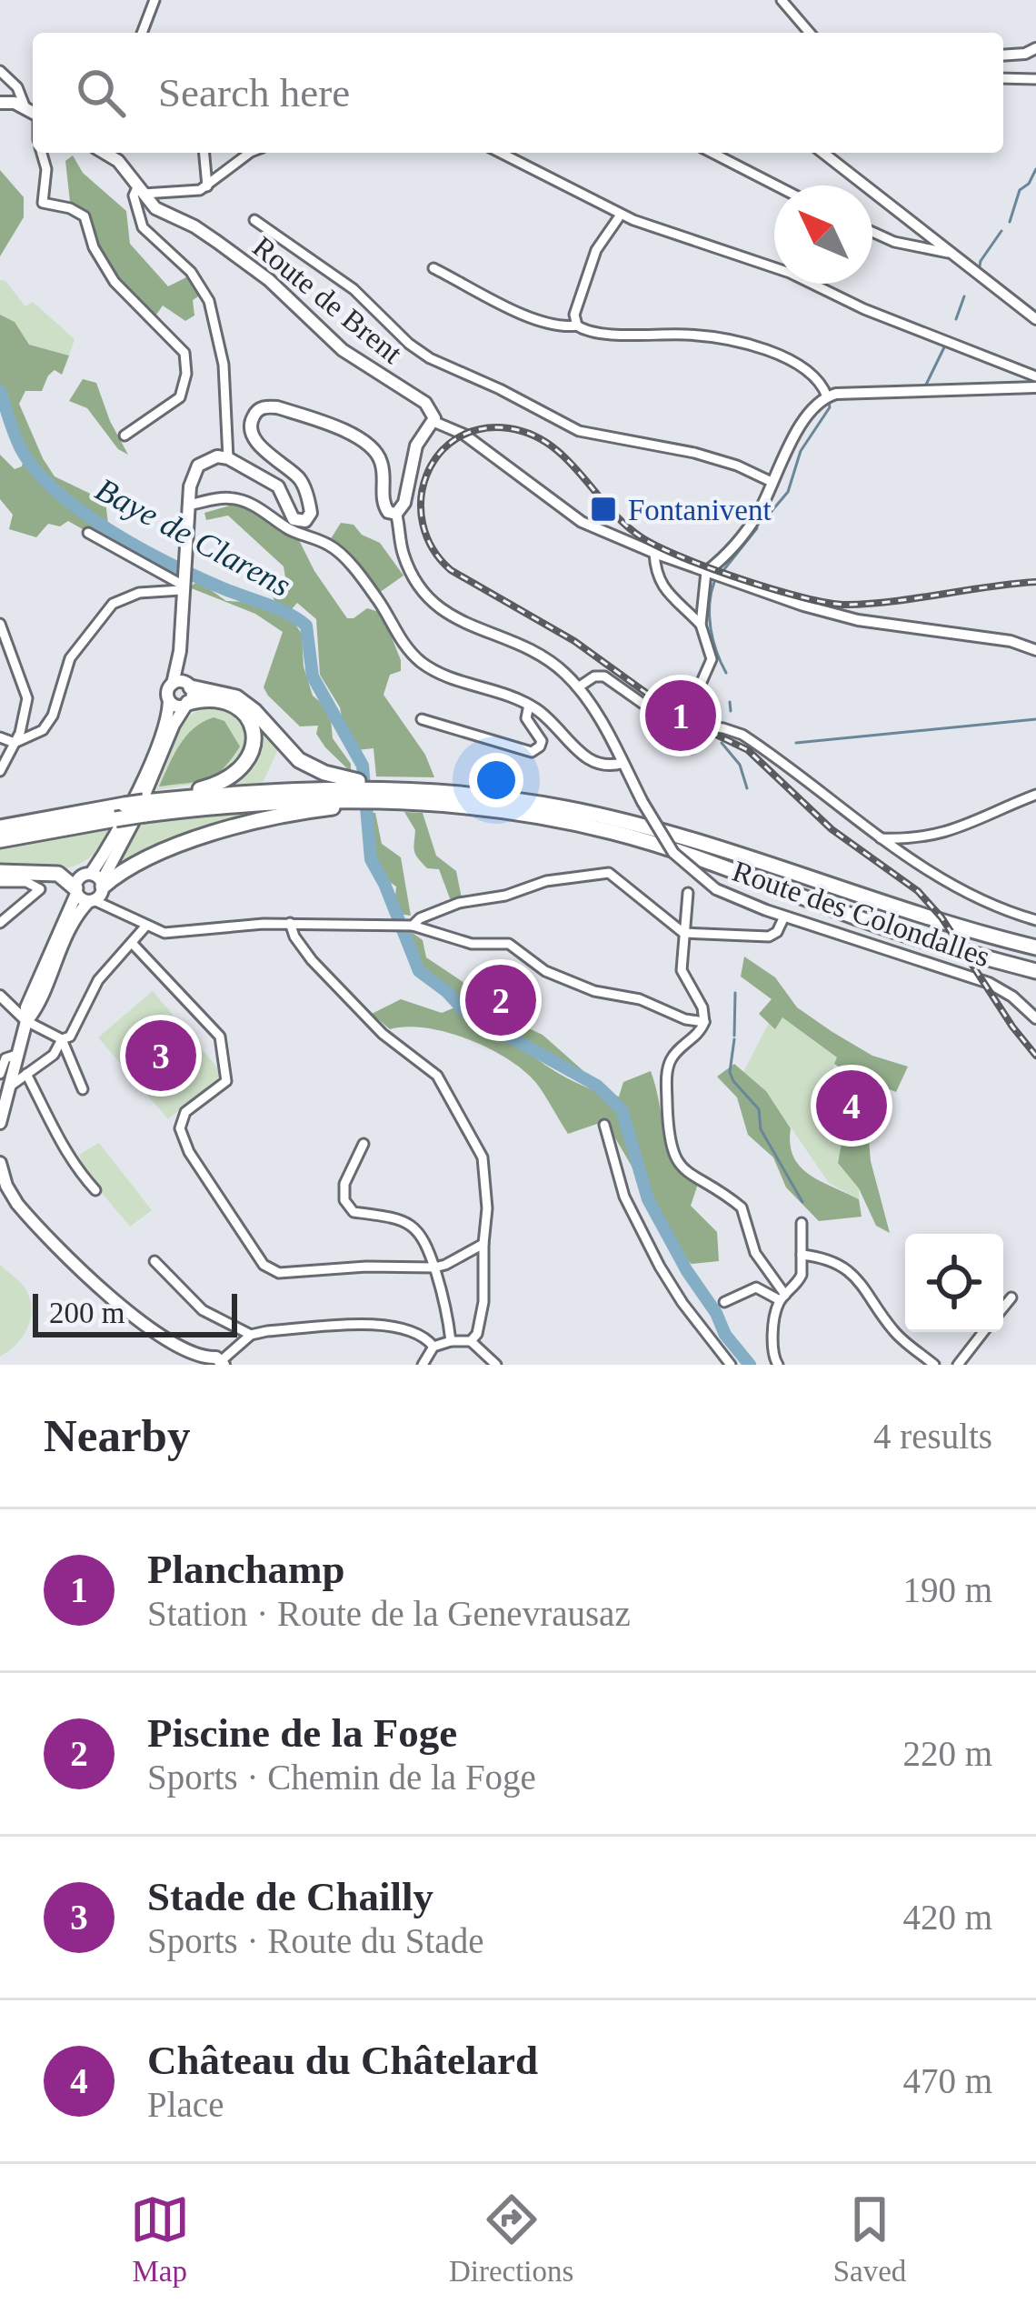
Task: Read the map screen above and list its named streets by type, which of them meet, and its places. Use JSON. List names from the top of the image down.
{
  "streets": {
    "main road": ["Route de Brent"],
    "street": ["Route des Colondalles"]
  },
  "water": ["Baye de Clarens"],
  "places": {
    "transit": ["Fontanivent"]
  },
  "scale_bar": "200 m",
  "north": "top left",
  "page": {
    "search": "Search here",
    "pins": [
      "1",
      "2",
      "3",
      "4"
    ],
    "scale": "200 m",
    "heading": ["Nearby", "4 results"],
    "list": [
      {
        "mark": "1",
        "name": "Planchamp",
        "note": "Station · Route de la Genevrausaz",
        "value": "190 m"
      },
      {
        "mark": "2",
        "name": "Piscine de la Foge",
        "note": "Sports · Chemin de la Foge",
        "value": "220 m"
      },
      {
        "mark": "3",
        "name": "Stade de Chailly",
        "note": "Sports · Route du Stade",
        "value": "420 m"
      },
      {
        "mark": "4",
        "name": "Château du Châtelard",
        "note": "Place",
        "value": "470 m"
      }
    ],
    "nav": ["Map", "Directions", "Saved"]
  }
}
